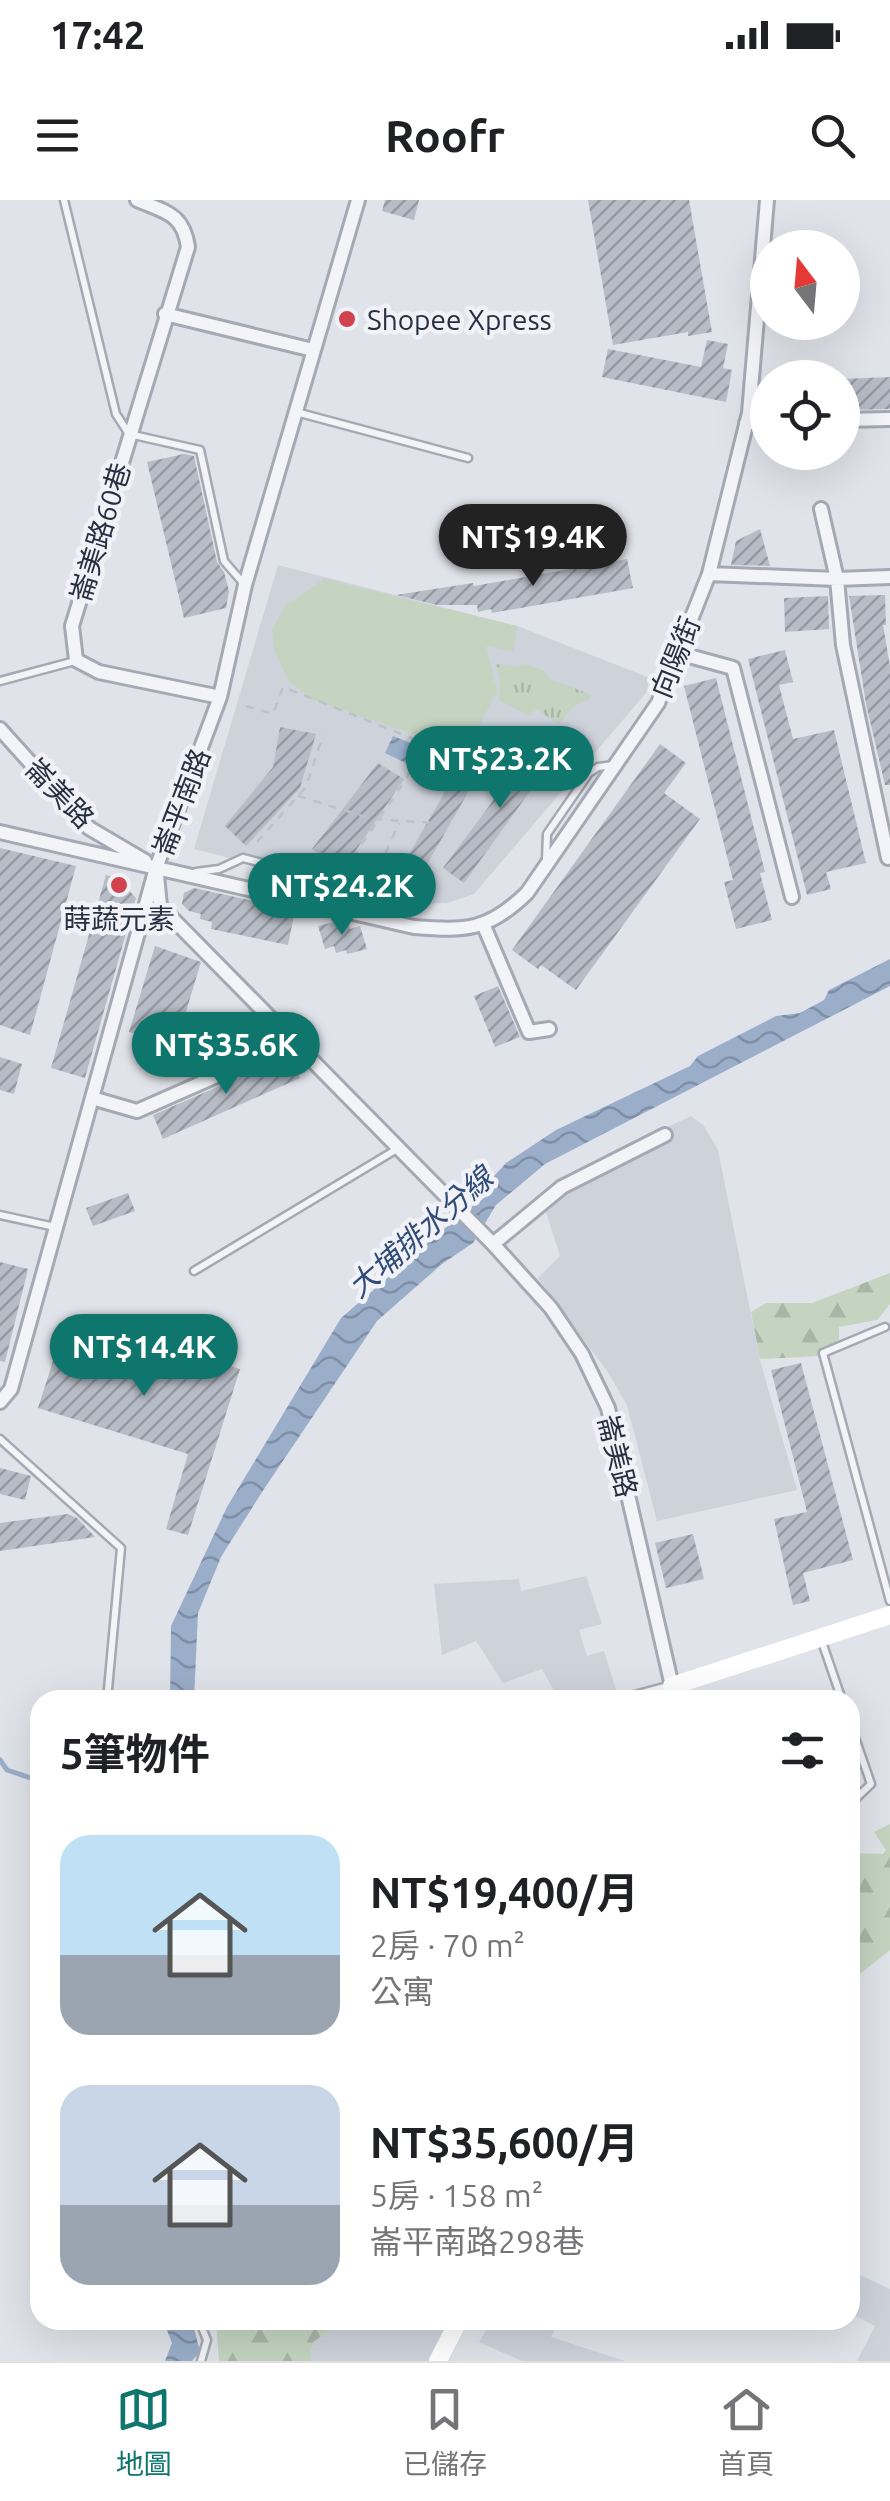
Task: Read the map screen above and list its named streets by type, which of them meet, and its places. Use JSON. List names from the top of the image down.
{
  "streets": {
    "street": [
      "崙美路60巷",
      "向陽街",
      "崙美路",
      "崙平南路"
    ]
  },
  "crossings": [
    ["崙美路", "崙平南路"]
  ],
  "water": ["大埔排水分線"],
  "places": ["Shopee Xpress", "蒔蔬元素"],
  "north": "top",
  "page": {
    "status": "17:42",
    "header": "Roofr",
    "price": [
      "NT$19.4K",
      "NT$23.2K",
      "NT$24.2K",
      "NT$35.6K",
      "NT$14.4K"
    ],
    "heading": "5筆物件",
    "list": [
      {
        "name": "NT$19,400/月",
        "note": "2房 · 70 m² · 公寓"
      },
      {
        "name": "NT$35,600/月",
        "note": "5房 · 158 m² · 崙平南路298巷"
      }
    ],
    "tabs": ["地圖", "已儲存", "首頁"]
  }
}
